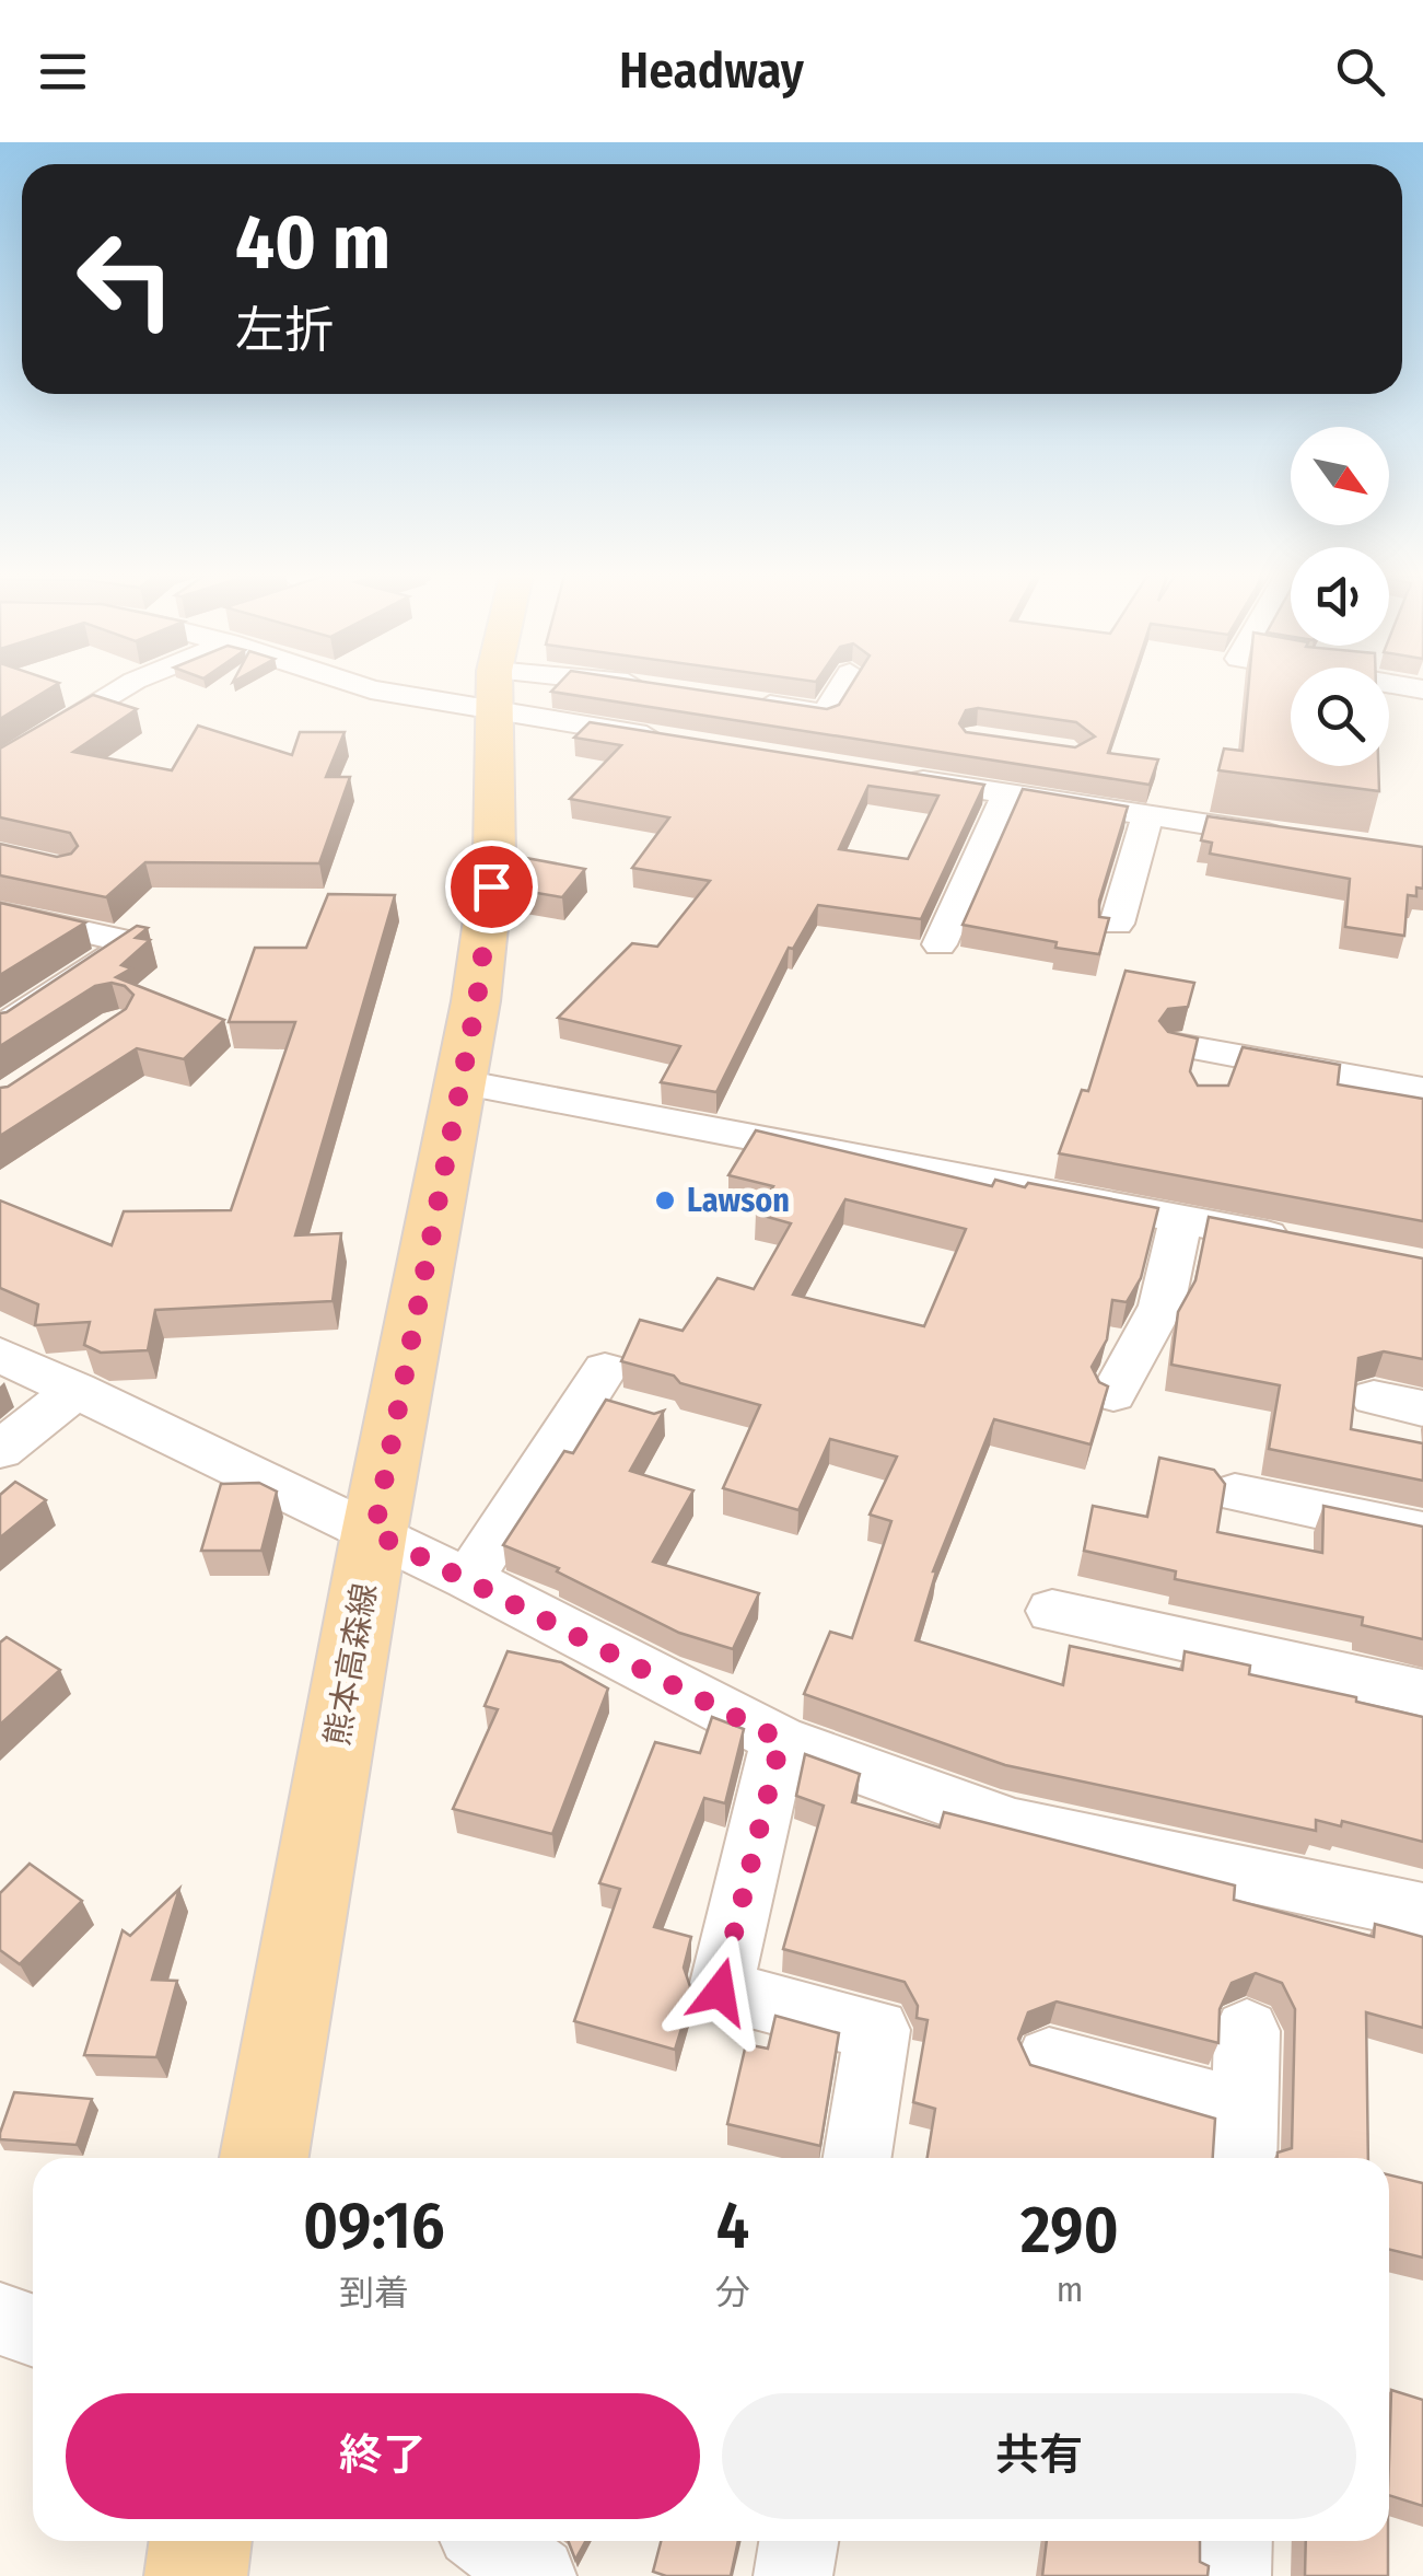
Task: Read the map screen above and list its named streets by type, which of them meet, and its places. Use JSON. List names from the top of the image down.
{
  "streets": {
    "main road": ["熊本高森線"]
  },
  "places": ["Lawson"],
  "north": "bottom right",
  "page": {
    "header": "Headway",
    "turn": ["40 m", "左折"],
    "eta": [
      "09:16",
      "到着",
      "4",
      "分",
      "290",
      "m"
    ],
    "buttons": ["終了", "共有"]
  }
}
